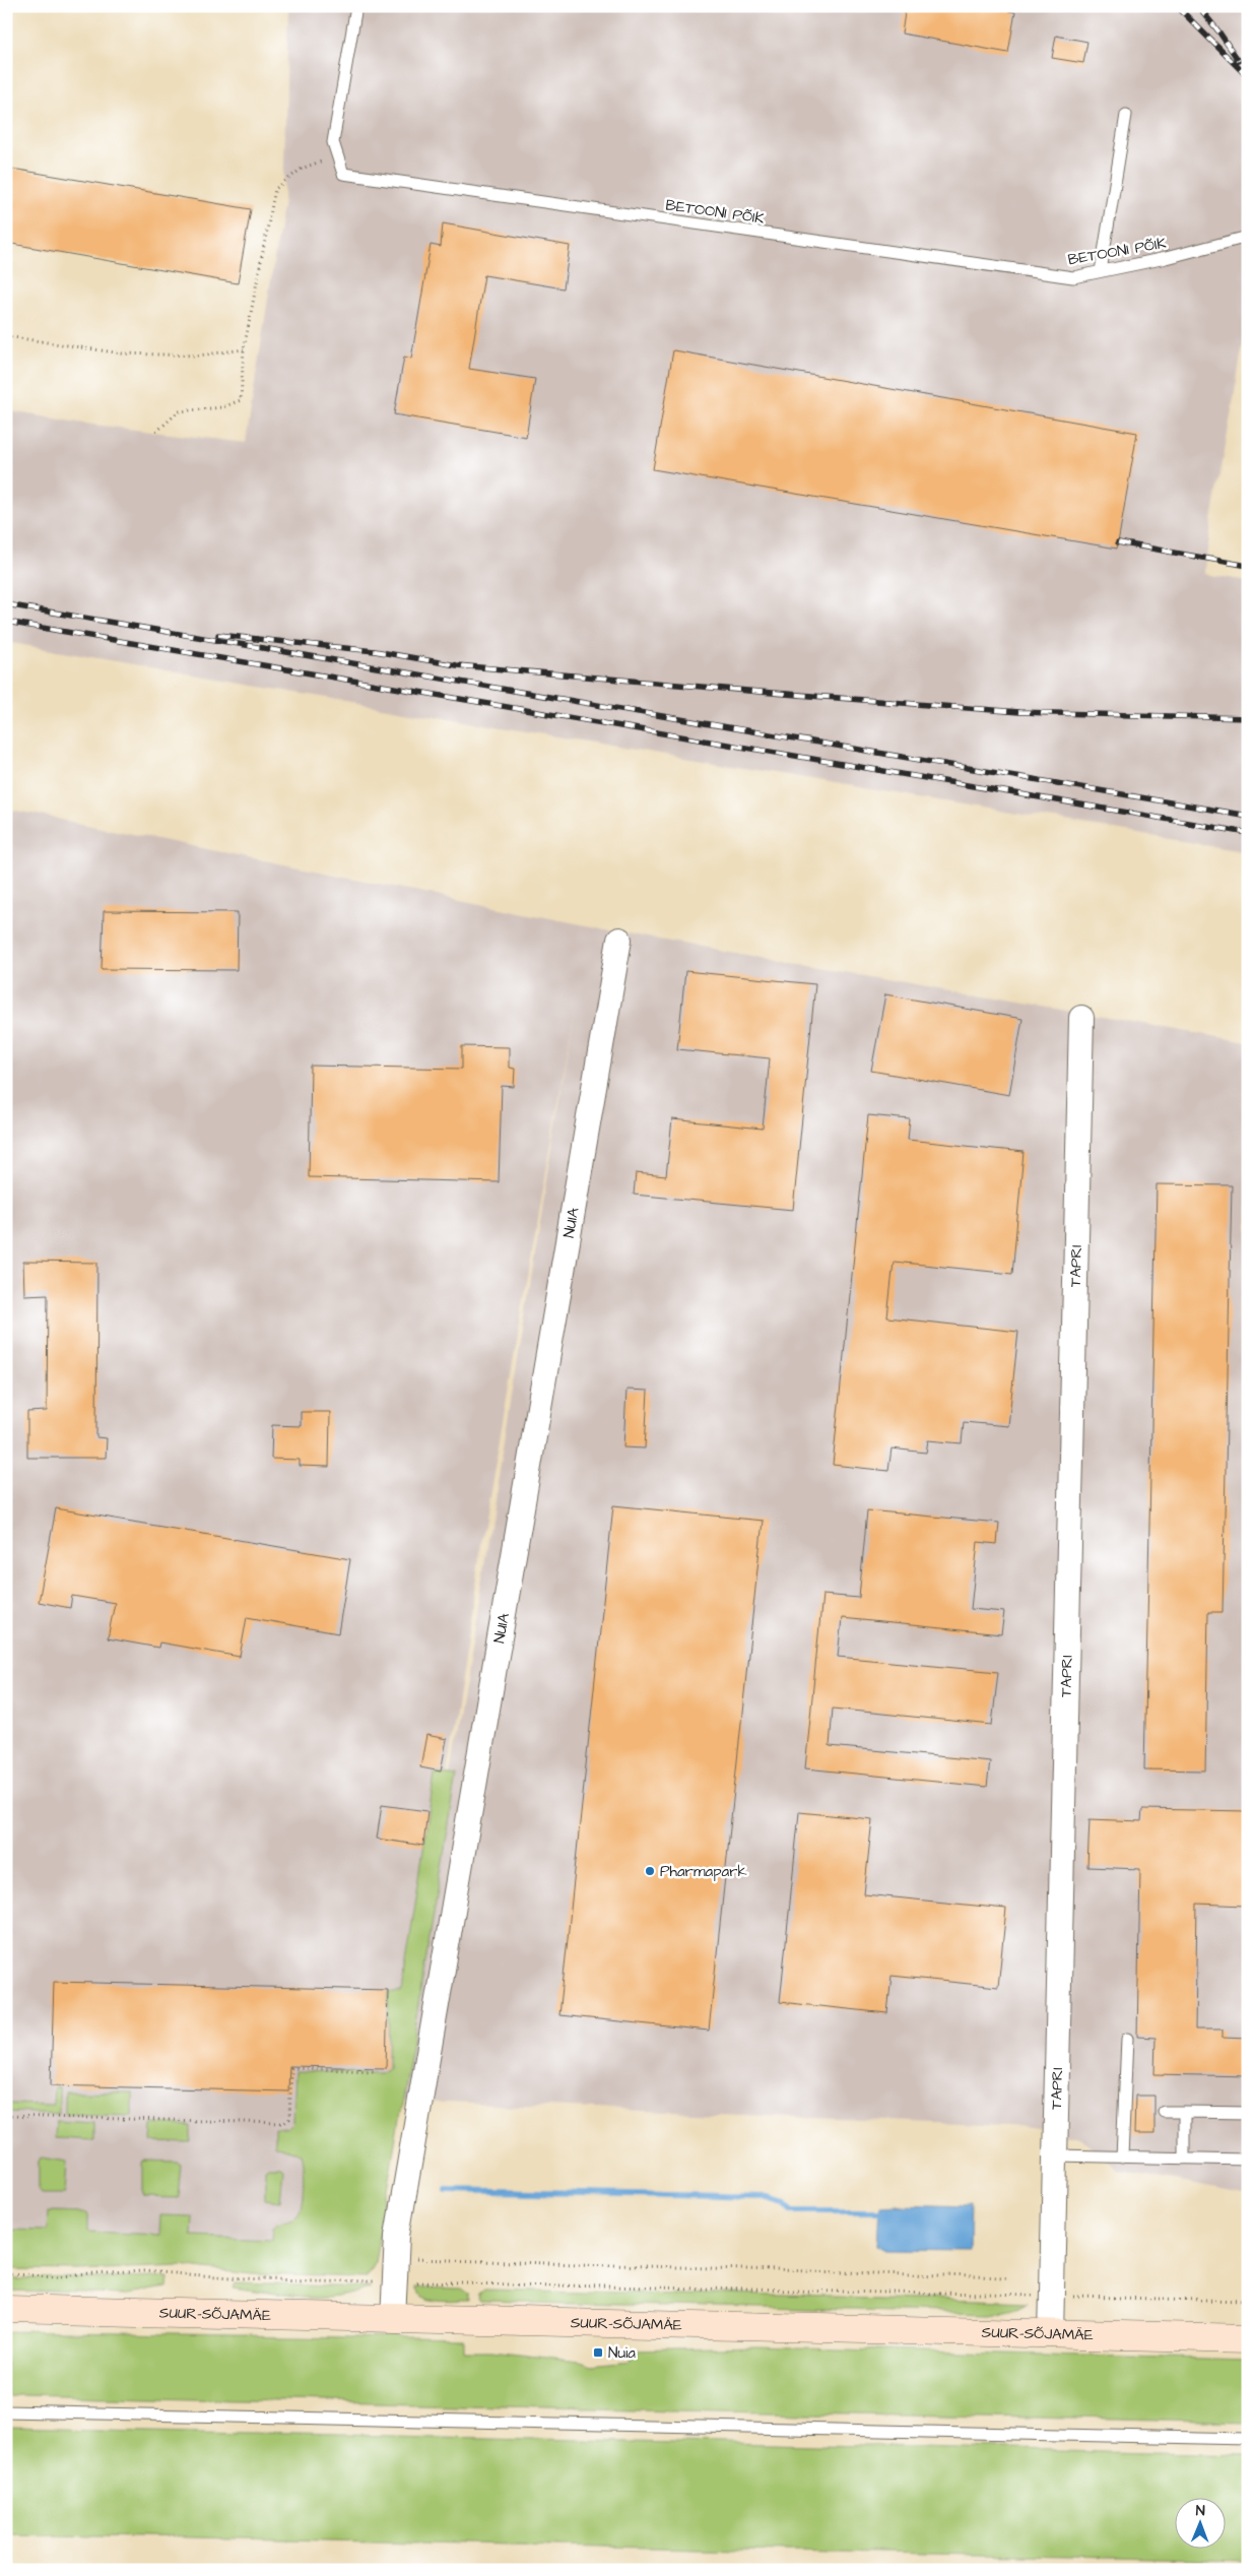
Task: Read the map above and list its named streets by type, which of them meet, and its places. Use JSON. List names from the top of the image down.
{
  "streets": {
    "main road": ["SUUR-SÕJAMÄE"],
    "street": ["NUIA", "TAPRI"],
    "lane": ["BETOONI PÕIK"]
  },
  "crossings": [
    ["NUIA", "SUUR-SÕJAMÄE"],
    ["TAPRI", "SUUR-SÕJAMÄE"]
  ],
  "places": {
    "other": ["Pharmapark"],
    "transit": ["Nuia"]
  },
  "north": "top"
}
